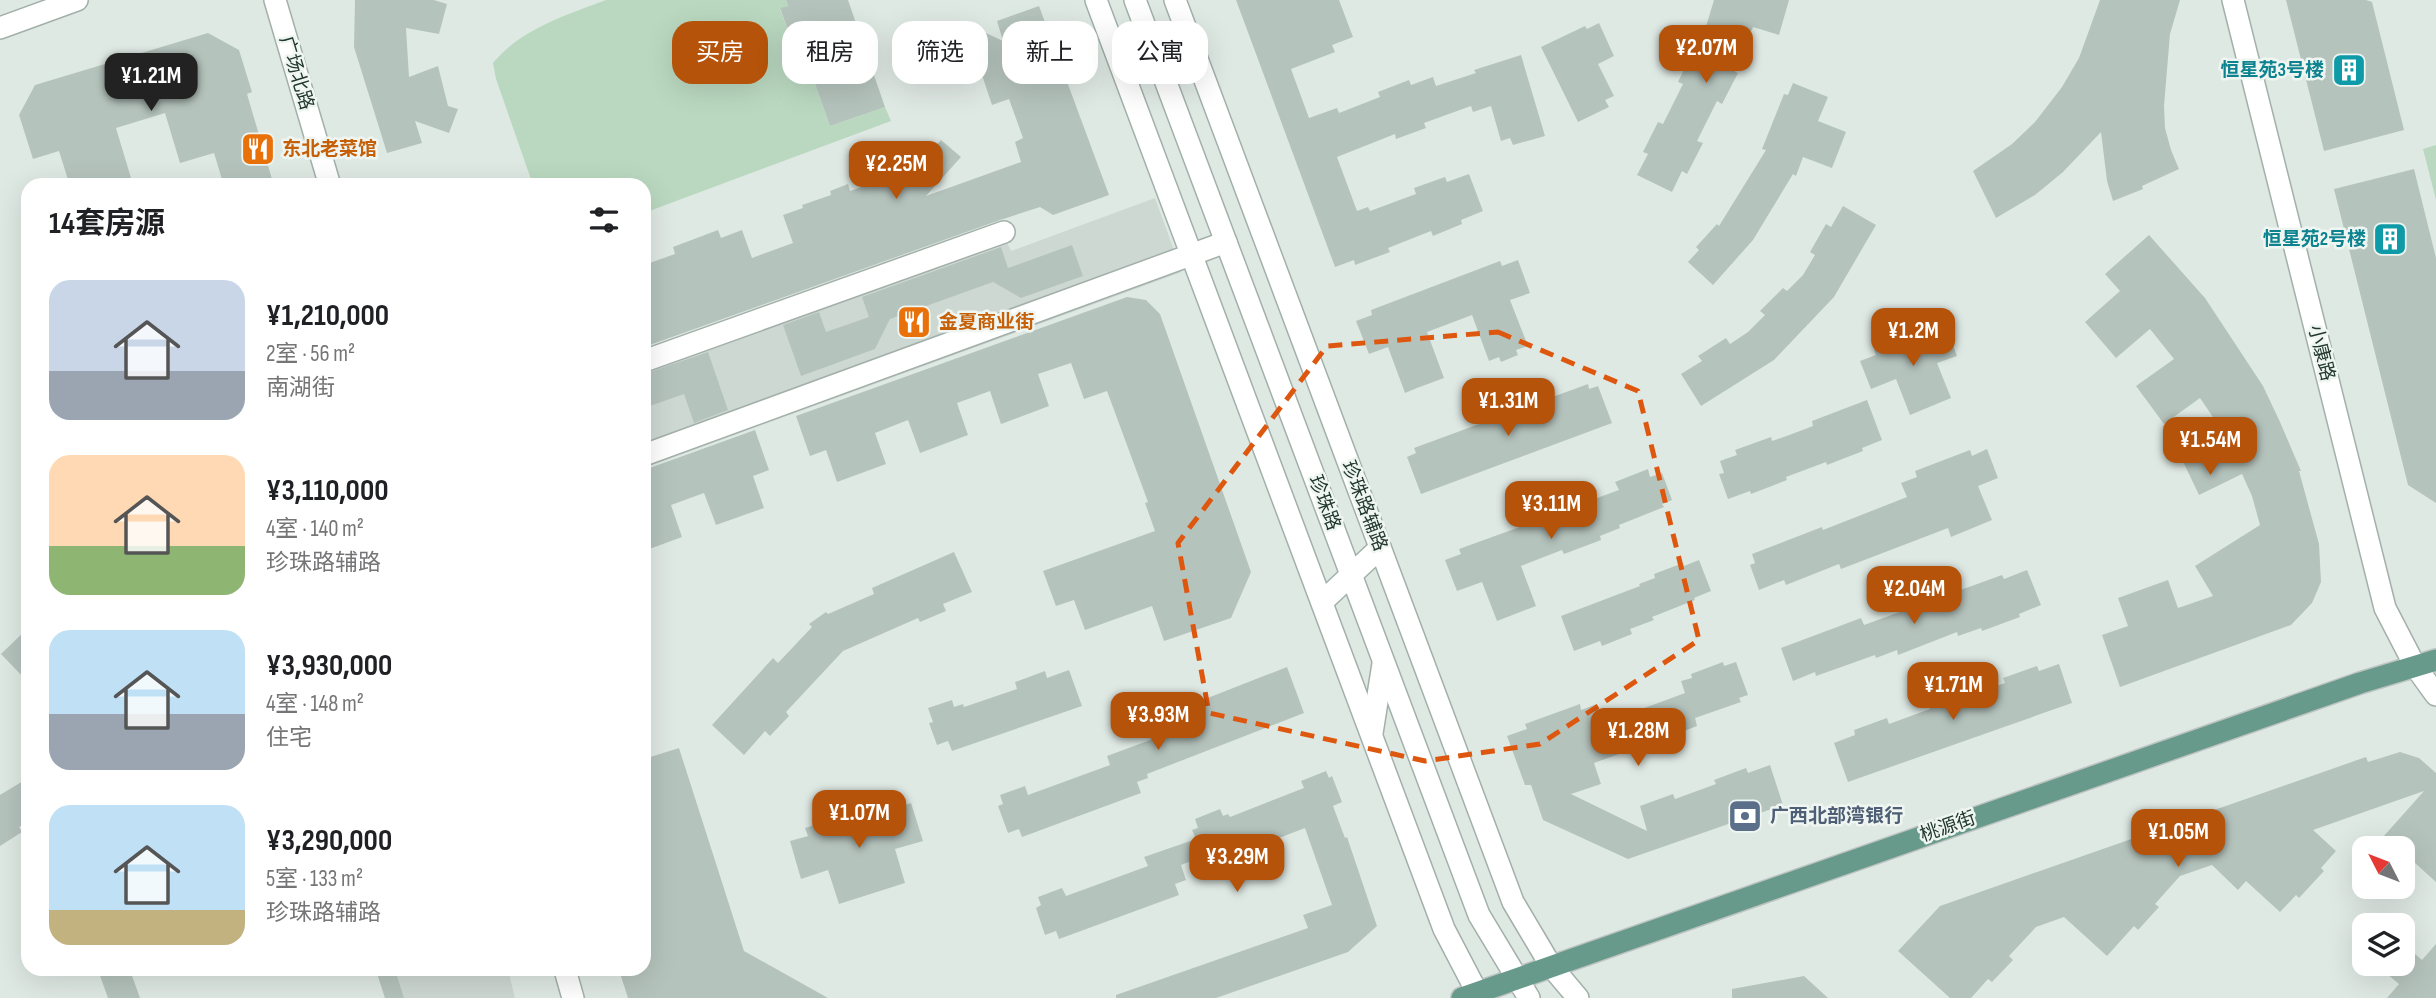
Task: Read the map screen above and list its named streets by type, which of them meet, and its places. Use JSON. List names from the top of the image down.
{
  "streets": {
    "main road": ["桃源街"],
    "street": [
      "广场北路",
      "小康路",
      "珍珠路",
      "珍珠路辅路"
    ]
  },
  "crossings": [
    ["小康路", "桃源街"],
    ["珍珠路", "桃源街"],
    ["珍珠路辅路", "桃源街"]
  ],
  "places": {
    "building": ["恒星苑3号楼", "恒星苑2号楼"],
    "restaurant": ["东北老菜馆", "金夏商业街"],
    "bank": ["广西北部湾银行"]
  },
  "north": "top left",
  "page": {
    "chip": [
      "买房",
      "租房",
      "筛选",
      "新上",
      "公寓"
    ],
    "price": [
      "¥2.07M",
      "¥1.21M",
      "¥2.25M",
      "¥1.2M",
      "¥1.31M",
      "¥1.54M",
      "¥3.11M",
      "¥2.04M",
      "¥1.71M",
      "¥3.93M",
      "¥1.28M",
      "¥1.07M",
      "¥1.05M",
      "¥3.29M"
    ],
    "heading": "14套房源",
    "list": [
      {
        "name": "¥1,210,000",
        "note": "2室 · 56 m² · 南湖街"
      },
      {
        "name": "¥3,110,000",
        "note": "4室 · 140 m² · 珍珠路辅路"
      },
      {
        "name": "¥3,930,000",
        "note": "4室 · 148 m² · 住宅"
      },
      {
        "name": "¥3,290,000",
        "note": "5室 · 133 m² · 珍珠路辅路"
      }
    ]
  }
}
